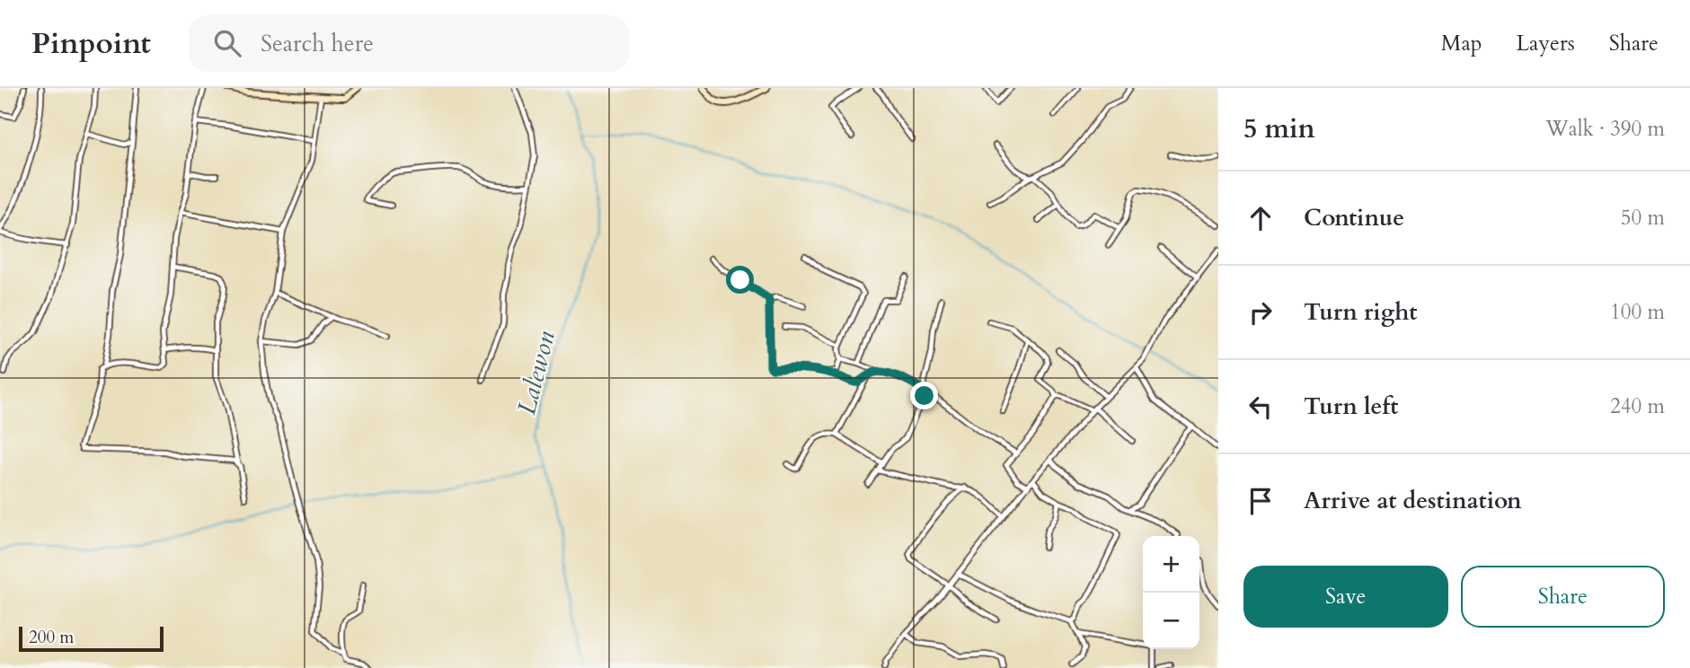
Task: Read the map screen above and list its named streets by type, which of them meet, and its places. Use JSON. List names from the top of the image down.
{
  "water": ["Lalewon"],
  "scale_bar": "200 m",
  "page": {
    "header": "Pinpoint",
    "search": "Search here",
    "nav": ["Map", "Layers", "Share"],
    "heading": ["5 min", "Walk · 390 m"],
    "list": [
      ["Continue", "50 m"],
      ["Turn right", "100 m"],
      ["Turn left", "240 m"],
      "Arrive at destination"
    ],
    "map_buttons": ["+", "−"],
    "buttons": ["Save", "Share"],
    "scale": "200 m"
  }
}
